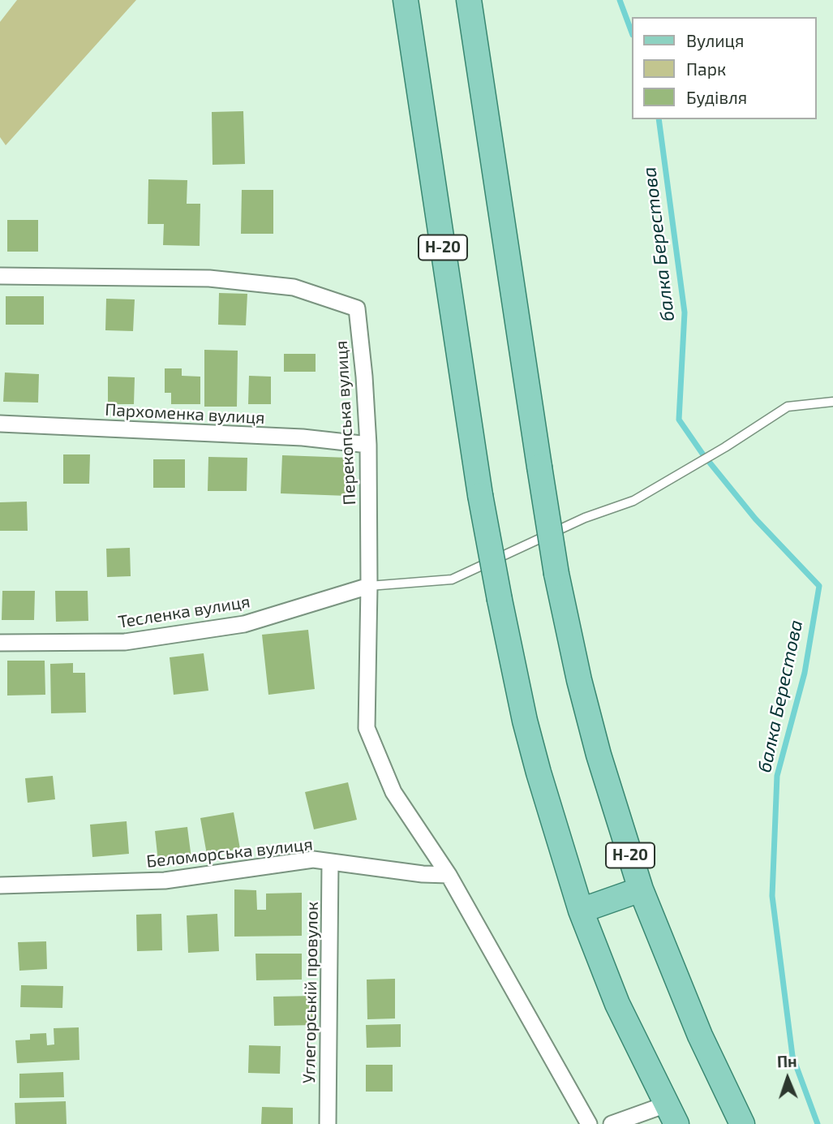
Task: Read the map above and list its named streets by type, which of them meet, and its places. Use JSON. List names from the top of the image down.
{
  "streets": {
    "main road": ["Н-20"],
    "street": [
      "Пархоменка вулиця",
      "Перекопська вулиця",
      "Тесленка вулиця",
      "Беломорська вулиця",
      "Углегорськiй провулок"
    ]
  },
  "crossings": [
    ["Пархоменка вулиця", "Перекопська вулиця"],
    ["Перекопська вулиця", "Тесленка вулиця"],
    ["Перекопська вулиця", "Беломорська вулиця"],
    ["Беломорська вулиця", "Углегорськiй провулок"]
  ],
  "water": ["балка Берестова"],
  "legend": ["Вулиця", "Парк", "Будівля"],
  "north": "top"
}
